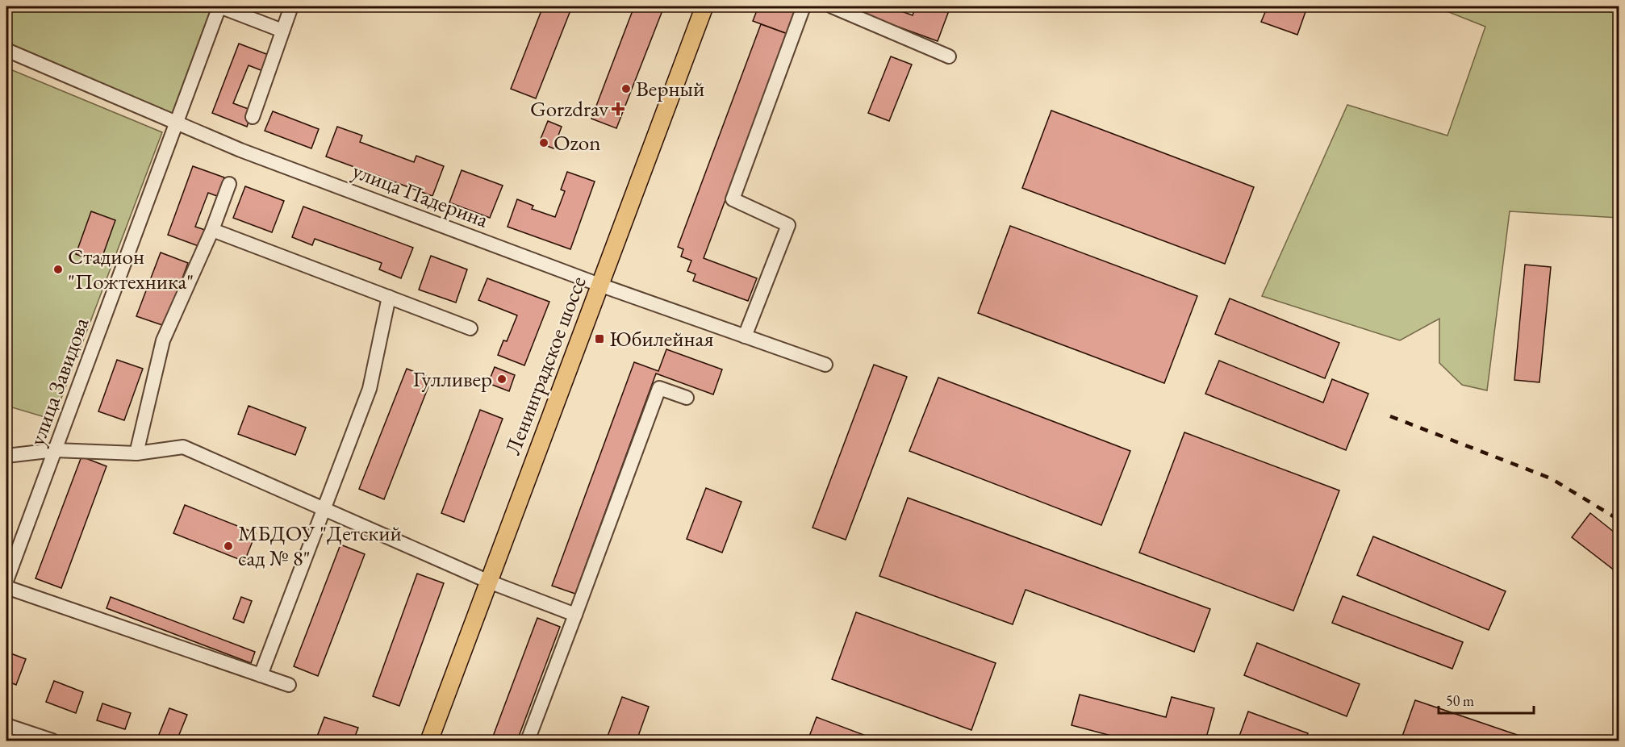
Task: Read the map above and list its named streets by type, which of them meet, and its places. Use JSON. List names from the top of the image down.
{
  "streets": {
    "main road": ["Ленинградское шоссе"],
    "street": ["улица Падерина", "улица Завидова"]
  },
  "crossings": [
    ["улица Падерина", "Ленинградское шоссе"],
    ["улица Падерина", "улица Завидова"]
  ],
  "places": {
    "other": [
      "Верный",
      "Ozon",
      "Стадион \"Пожтехника\"",
      "Гулливер",
      "МБДОУ \"Детский сад № 8\""
    ],
    "health": ["Gorzdrav"],
    "transit": ["Юбилейная"]
  },
  "scale_bar": "50 m"
}
